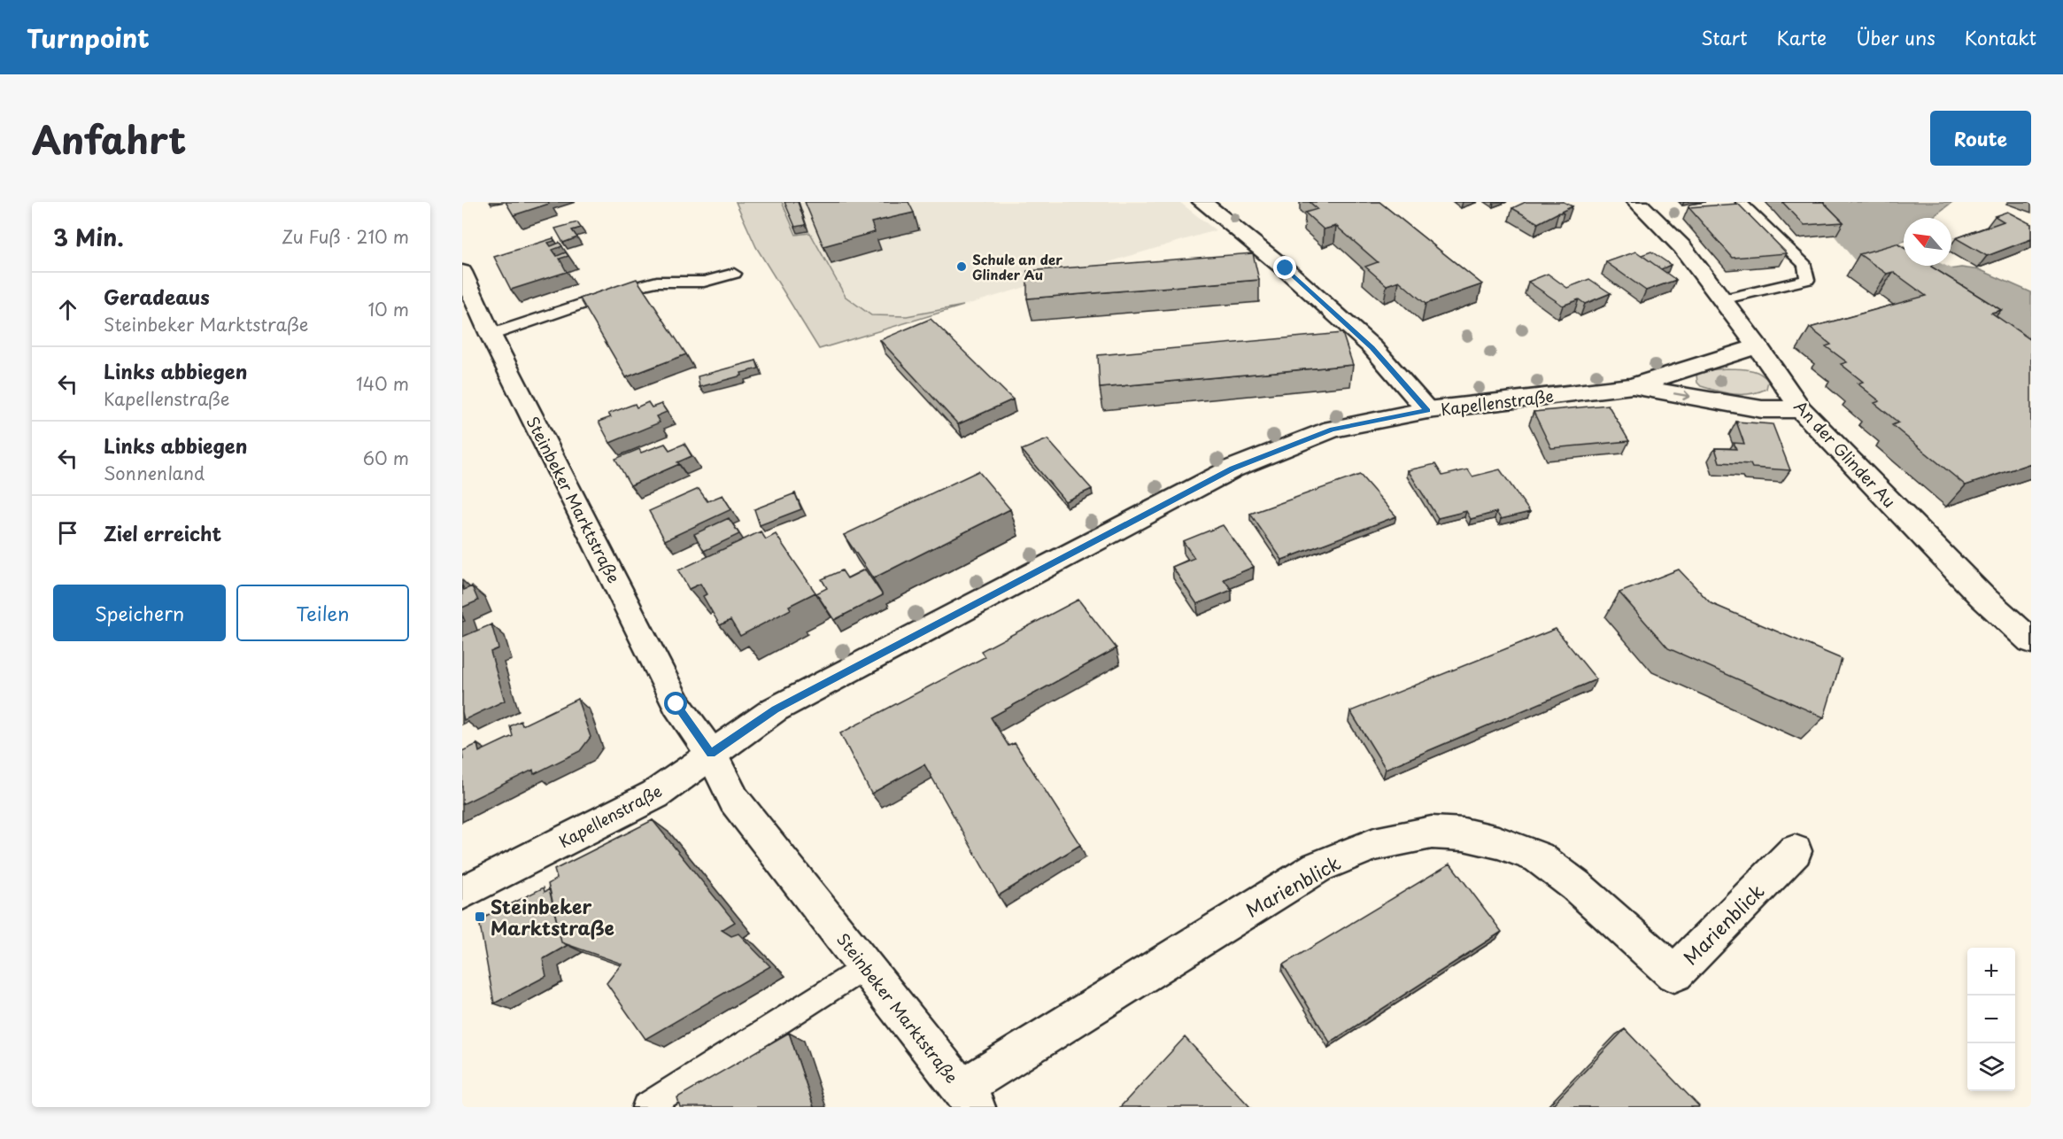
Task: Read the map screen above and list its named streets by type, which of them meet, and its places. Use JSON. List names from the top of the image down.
{
  "streets": {
    "street": [
      "Kapellenstraße",
      "An der Glinder Au",
      "Steinbeker Marktstraße",
      "Marienblick"
    ]
  },
  "crossings": [
    ["Kapellenstraße", "An der Glinder Au"],
    ["Kapellenstraße", "Steinbeker Marktstraße"],
    ["Steinbeker Marktstraße", "Marienblick"]
  ],
  "places": {
    "other": ["Schule an der Glinder Au"],
    "transit": ["Steinbeker Marktstraße"]
  },
  "north": "top left",
  "page": {
    "header": "Turnpoint",
    "nav": [
      "Start",
      "Karte",
      "Über uns",
      "Kontakt"
    ],
    "title": "Anfahrt",
    "buttons": [
      "Route",
      ["Speichern", "Teilen"]
    ],
    "heading": ["3 Min.", "Zu Fuß · 210 m"],
    "list": [
      ["Geradeaus", "Steinbeker Marktstraße", "10 m"],
      ["Links abbiegen", "Kapellenstraße", "140 m"],
      ["Links abbiegen", "Sonnenland", "60 m"],
      "Ziel erreicht"
    ],
    "map_buttons": ["+", "−"]
  }
}
